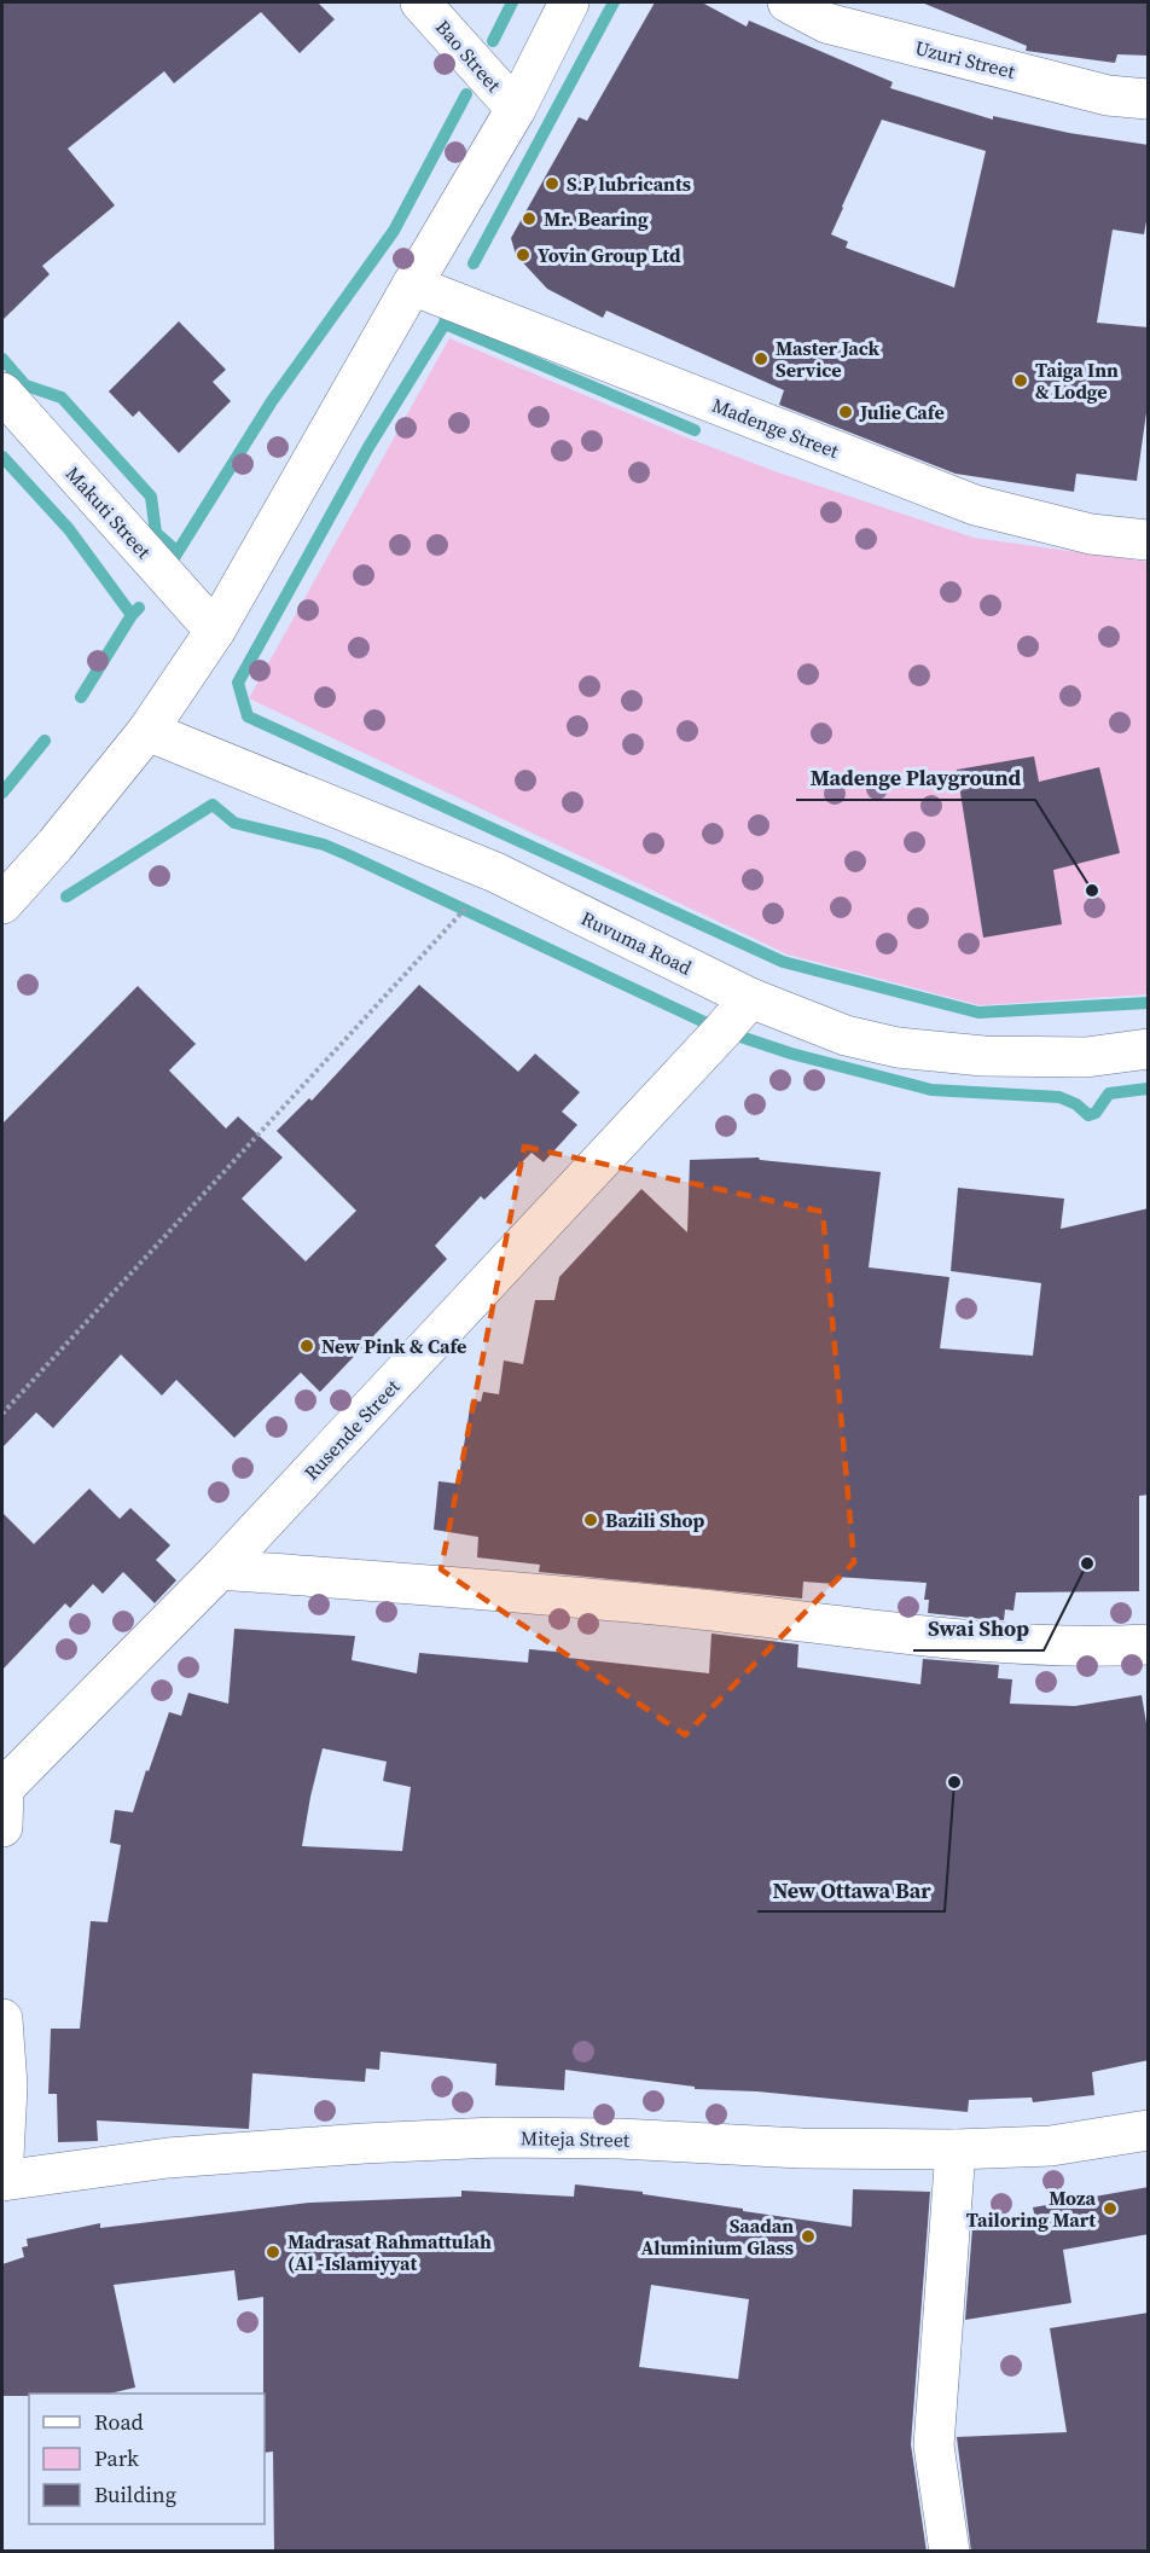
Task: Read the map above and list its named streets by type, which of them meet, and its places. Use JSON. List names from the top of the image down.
{
  "streets": {
    "street": [
      "Bao Street",
      "Uzuri Street",
      "Madenge Street",
      "Makuti Street",
      "Ruvuma Road",
      "Rusende Street",
      "Miteja Street"
    ]
  },
  "crossings": [
    ["Ruvuma Road", "Rusende Street"]
  ],
  "places": [
    "S.P lubricants",
    "Mr. Bearing",
    "Yovin Group Ltd",
    "Master Jack Service",
    "Taiga Inn & Lodge",
    "Julie Cafe",
    "Madenge Playground",
    "New Pink & Cafe",
    "Bazili Shop",
    "Swai Shop",
    "New Ottawa Bar",
    "Moza Tailoring Mart",
    "Saadan Aluminium Glass",
    "Madrasat Rahmattulah (Al -Islamiyyat"
  ],
  "legend": ["Road", "Park", "Building"]
}
